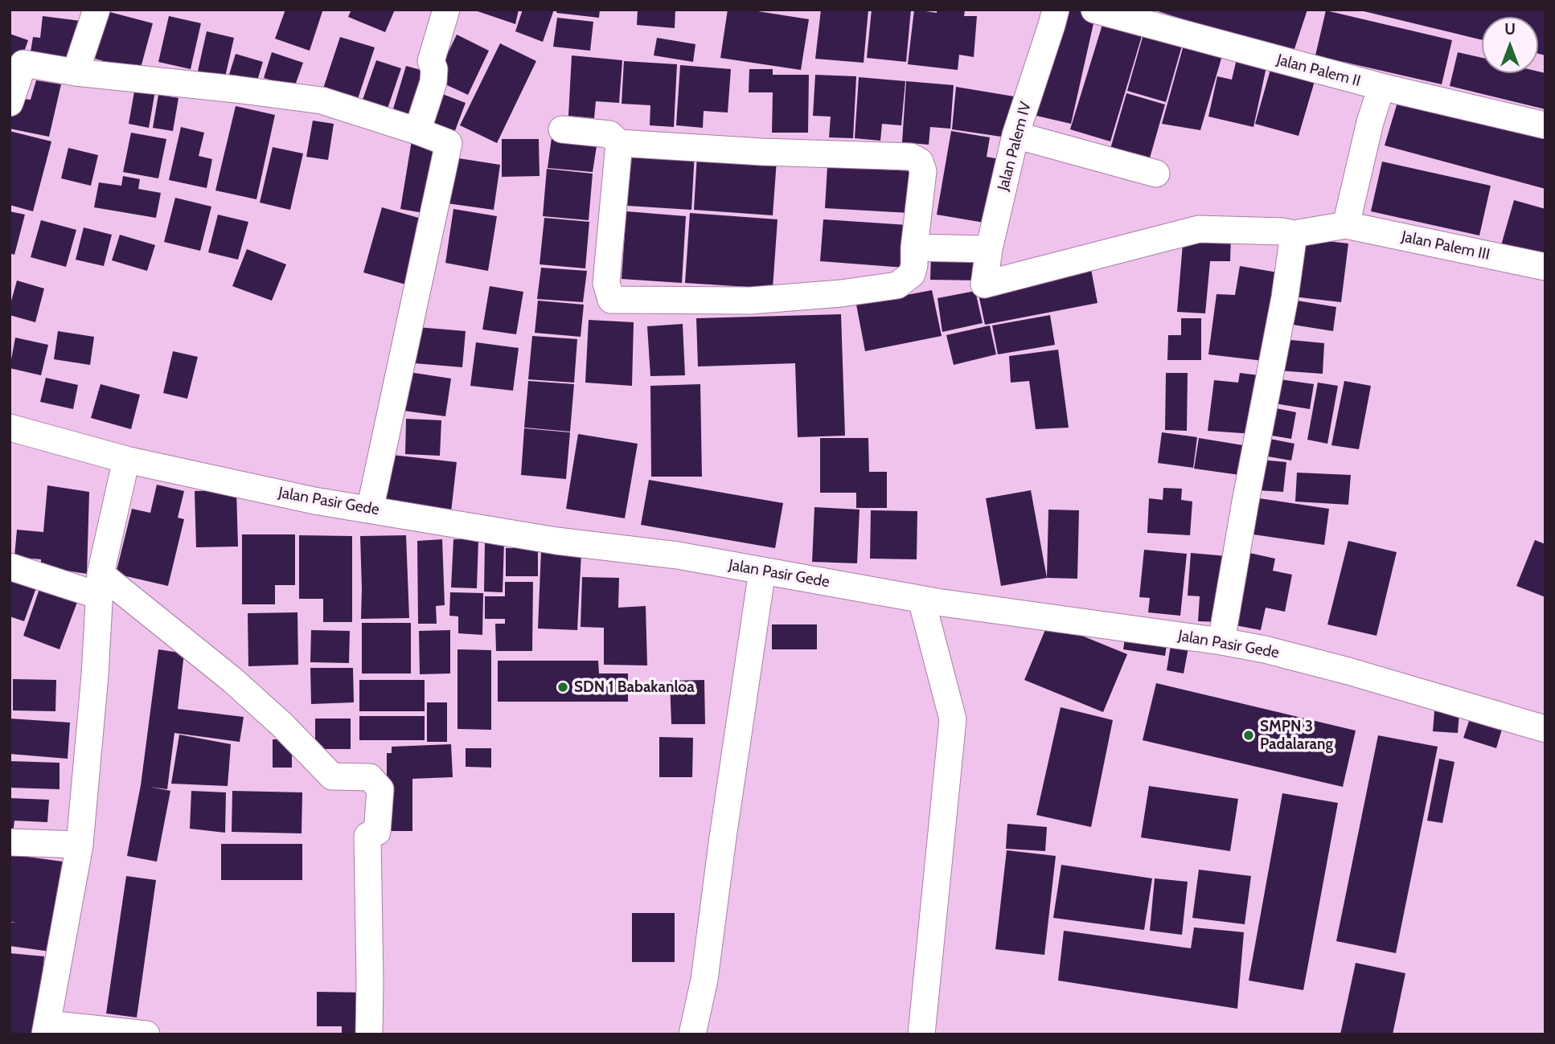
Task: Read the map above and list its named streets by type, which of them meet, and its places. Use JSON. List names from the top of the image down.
{
  "streets": {
    "street": [
      "Jalan Palem II",
      "Jalan Palem IV",
      "Jalan Palem III",
      "Jalan Pasir Gede"
    ]
  },
  "places": ["SDN 1 Babakanloa", "SMPN 3 Padalarang"],
  "north": "top"
}
